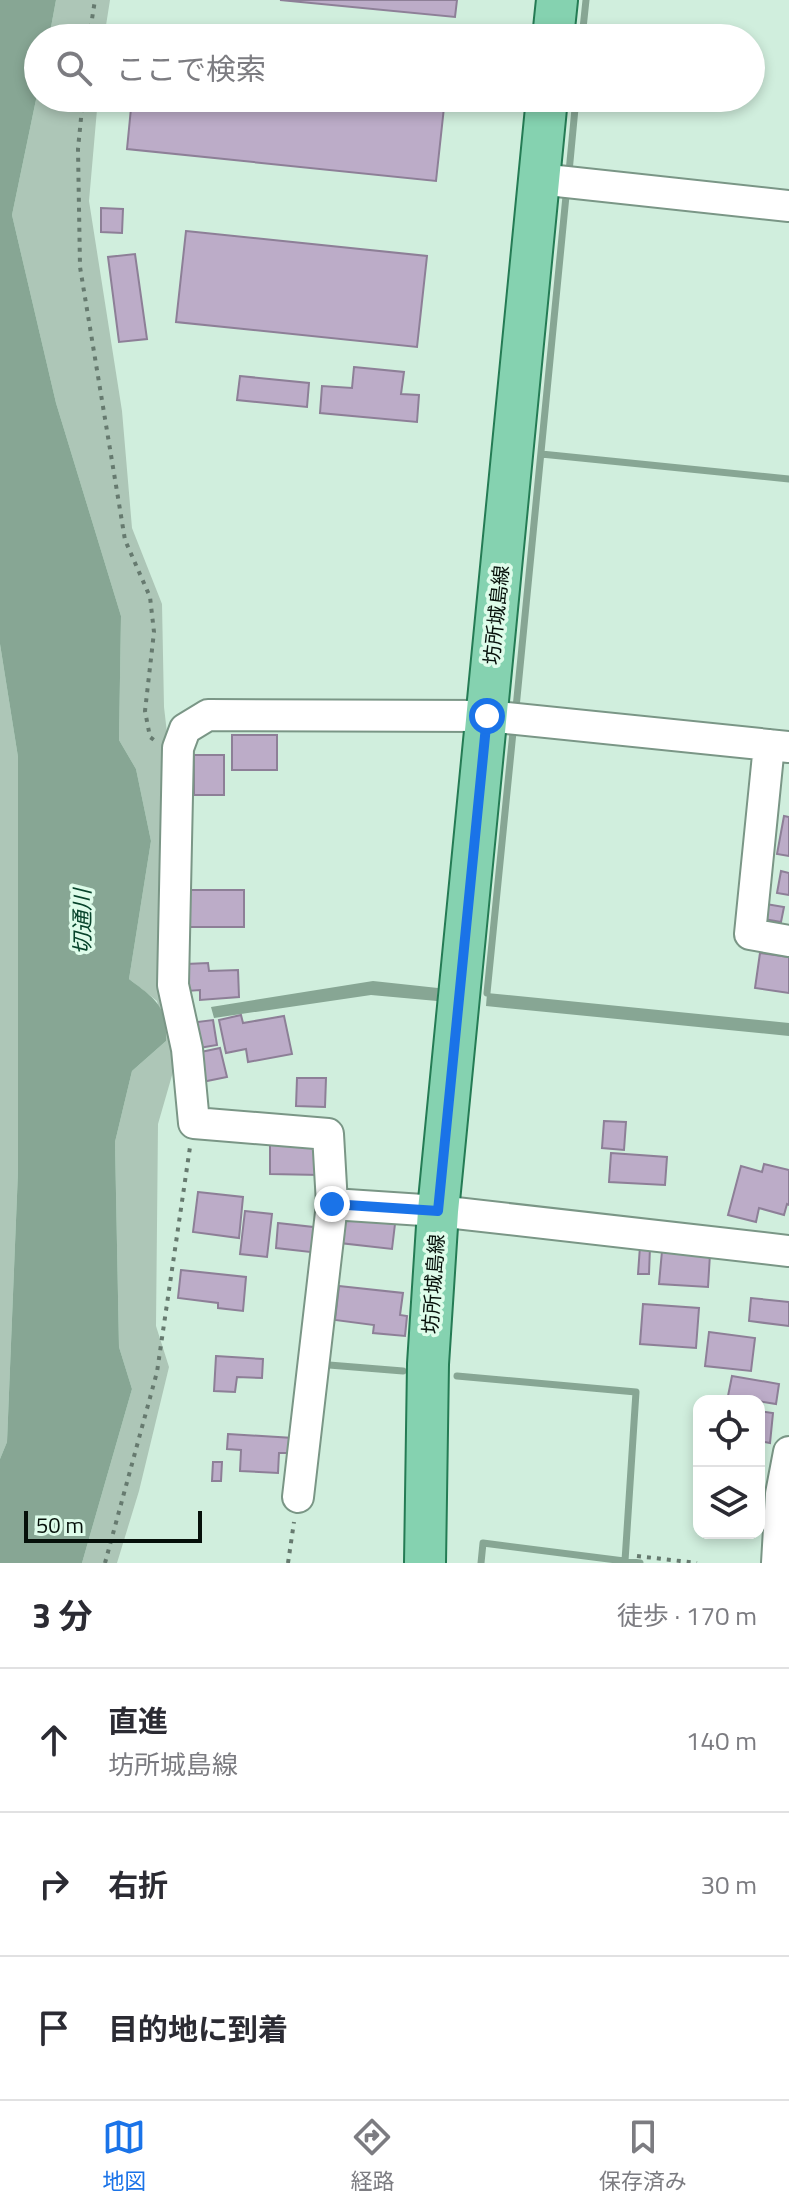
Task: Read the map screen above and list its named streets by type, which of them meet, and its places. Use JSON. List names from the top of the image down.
{
  "streets": {
    "main road": ["坊所城島線"]
  },
  "water": ["切通川"],
  "scale_bar": "50 m",
  "page": {
    "search": "ここで検索",
    "scale": "50 m",
    "heading": ["3 分", "徒歩 · 170 m"],
    "list": [
      ["直進", "坊所城島線", "140 m"],
      ["右折", "30 m"],
      "目的地に到着"
    ],
    "nav": ["地図", "経路", "保存済み"]
  }
}
